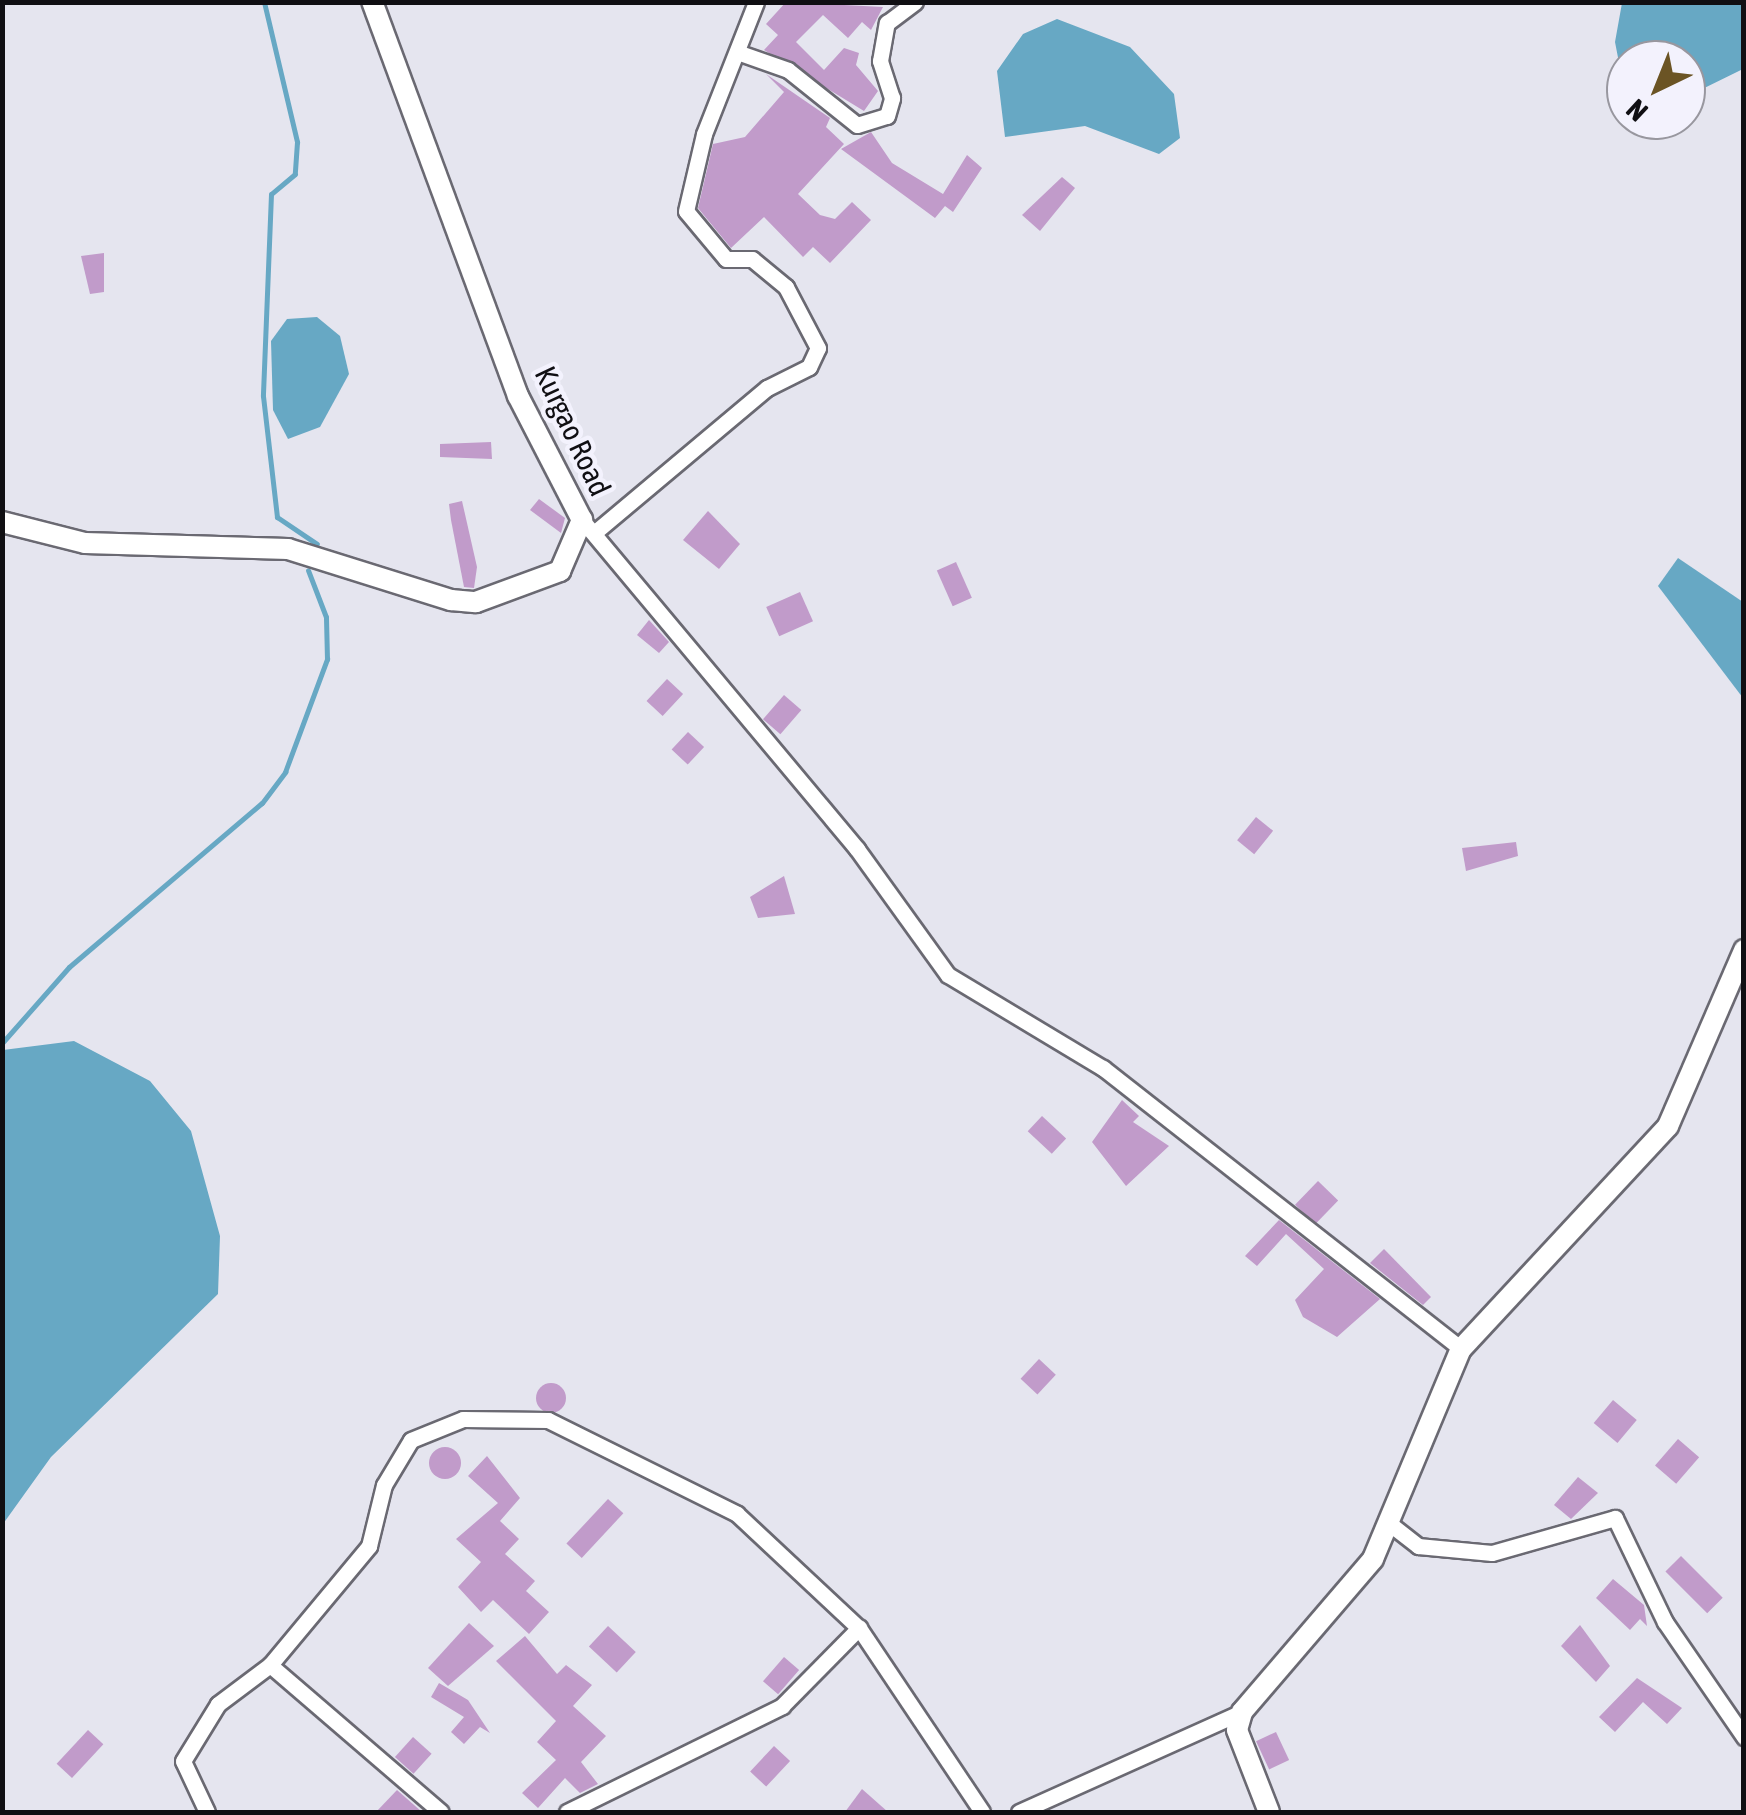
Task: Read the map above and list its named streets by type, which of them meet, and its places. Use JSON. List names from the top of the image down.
{
  "streets": {
    "street": ["Kurgao Road"]
  },
  "north": "bottom left"
}
